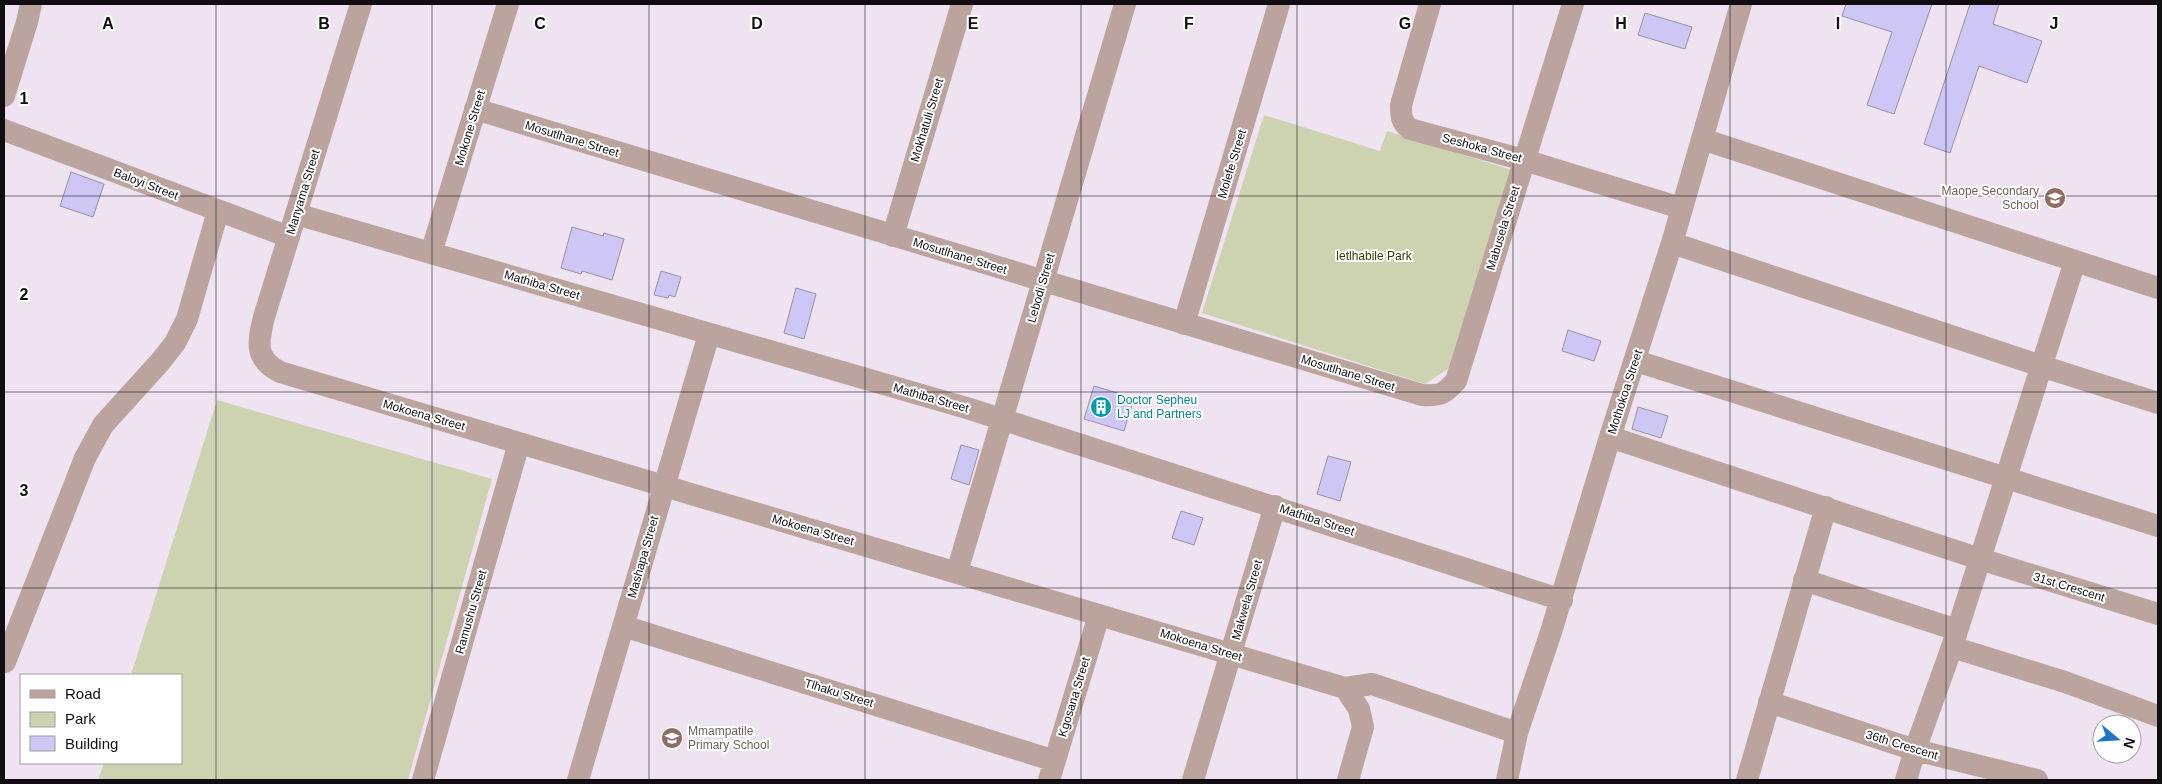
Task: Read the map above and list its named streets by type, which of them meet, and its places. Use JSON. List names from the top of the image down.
{
  "streets": {
    "street": [
      "Mokhatuli Street",
      "Mokone Street",
      "Mosutlhane Street",
      "Seshoka Street",
      "Molefe Street",
      "Baloyi Street",
      "Manyama Street",
      "Mabusela Street",
      "Mathiba Street",
      "Lebodi Street",
      "Mothokoa Street",
      "Mokoena Street",
      "Mashapa Street",
      "31st Crescent",
      "Makwela Street",
      "Ramushu Street",
      "Tlhaku Street",
      "Kgosana Street",
      "36th Crescent"
    ]
  },
  "crossings": [
    ["Mokhatuli Street", "Mosutlhane Street"],
    ["Mokone Street", "Mosutlhane Street"],
    ["Mokone Street", "Mathiba Street"],
    ["Mosutlhane Street", "Molefe Street"],
    ["Mosutlhane Street", "Mabusela Street"],
    ["Mosutlhane Street", "Lebodi Street"],
    ["Seshoka Street", "Mabusela Street"],
    ["Seshoka Street", "Mothokoa Street"],
    ["Baloyi Street", "Manyama Street"],
    ["Manyama Street", "Mathiba Street"],
    ["Manyama Street", "Mokoena Street"],
    ["Mathiba Street", "Lebodi Street"],
    ["Mathiba Street", "Mothokoa Street"],
    ["Mathiba Street", "Mashapa Street"],
    ["Mathiba Street", "Makwela Street"],
    ["Lebodi Street", "Mokoena Street"],
    ["Mothokoa Street", "31st Crescent"],
    ["Mokoena Street", "Mashapa Street"],
    ["Mokoena Street", "Makwela Street"],
    ["Mokoena Street", "Ramushu Street"],
    ["Mokoena Street", "Kgosana Street"],
    ["Mashapa Street", "Tlhaku Street"],
    ["Tlhaku Street", "Kgosana Street"]
  ],
  "parks": ["letlhabile Park"],
  "places": {
    "school or university": ["Maope Secondary School", "Mmampatile Primary School"],
    "building": ["Doctor Sepheu LJ and Partners"]
  },
  "legend": ["Road", "Park", "Building"],
  "north": "right",
  "grid": {
    "columns": [
      "A",
      "B",
      "C",
      "D",
      "E",
      "F",
      "G",
      "H",
      "I",
      "J"
    ],
    "rows": ["1", "2", "3"]
  }
}
